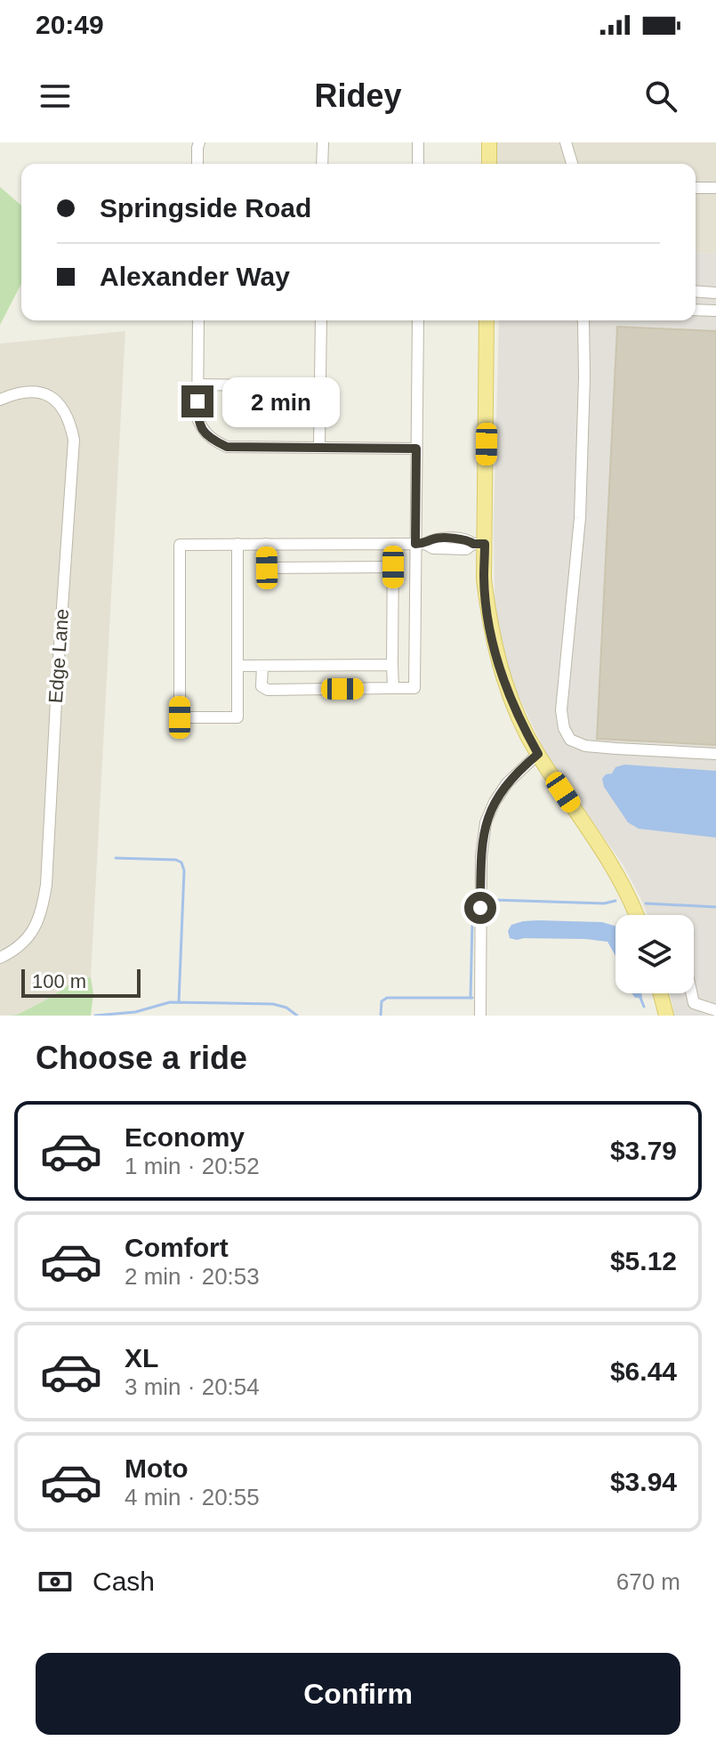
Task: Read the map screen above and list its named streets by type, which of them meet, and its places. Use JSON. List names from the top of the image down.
{
  "streets": {
    "street": ["Edge Lane"]
  },
  "scale_bar": "100 m",
  "page": {
    "status": "20:49",
    "header": "Ridey",
    "banner": ["Springside Road", "Alexander Way"],
    "bubble": "2 min",
    "scale": "100 m",
    "heading": "Choose a ride",
    "list": [
      {
        "name": "Economy",
        "note": "1 min · 20:52",
        "value": "$3.79"
      },
      {
        "name": "Comfort",
        "note": "2 min · 20:53",
        "value": "$5.12"
      },
      {
        "name": "XL",
        "note": "3 min · 20:54",
        "value": "$6.44"
      },
      {
        "name": "Moto",
        "note": "4 min · 20:55",
        "value": "$3.94"
      }
    ],
    "pay": ["Cash", "670 m"],
    "buttons": "Confirm"
  }
}
